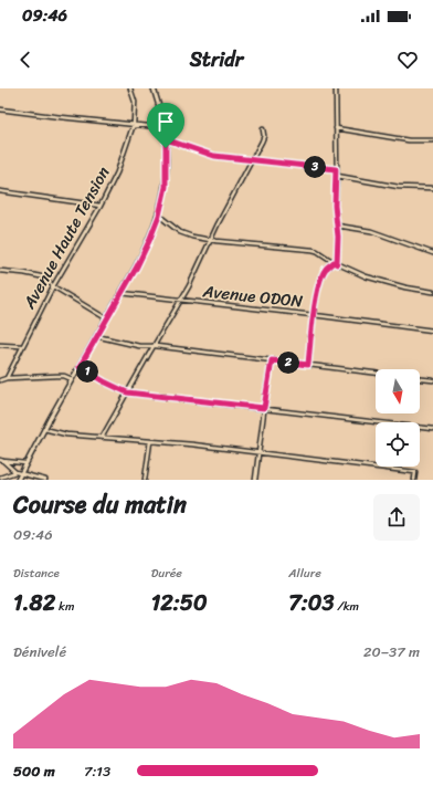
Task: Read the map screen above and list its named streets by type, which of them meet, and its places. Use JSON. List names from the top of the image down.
{
  "streets": {
    "street": ["Avenue Haute Tension", "Avenue ODON"]
  },
  "north": "bottom",
  "page": {
    "status": "09:46",
    "header": "Stridr",
    "pins": ["3", "2", "1"],
    "heading": ["Course du matin", "09:46"],
    "stats": [
      ["Distance", "1.82 km"],
      ["Durée", "12:50"],
      ["Allure", "7:03 /km"]
    ],
    "chart": ["Dénivelé", "20–37 m"],
    "list": [
      {
        "name": "500 m",
        "note": "7:13"
      }
    ]
  }
}
